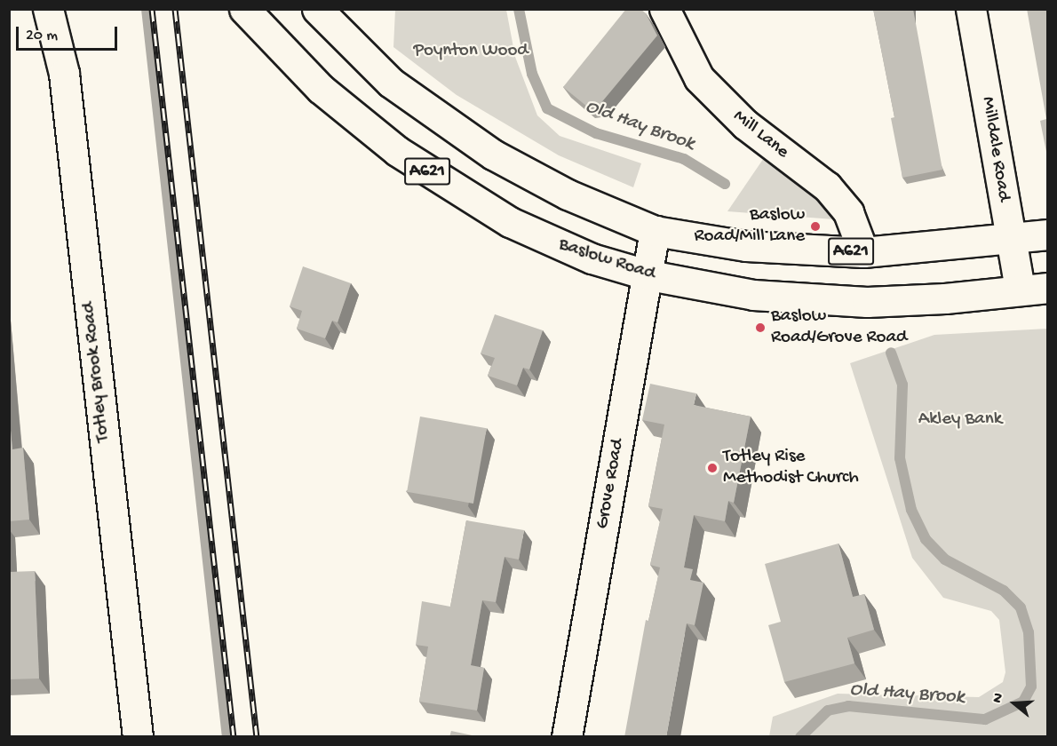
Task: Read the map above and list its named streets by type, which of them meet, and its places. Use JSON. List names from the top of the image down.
{
  "streets": {
    "street": [
      "Mill Lane",
      "Milldale Road",
      "A621",
      "Baslow Road",
      "Totley Brook Road",
      "Grove Road"
    ]
  },
  "crossings": [
    ["Mill Lane", "A621"],
    ["Milldale Road", "A621"],
    ["Milldale Road", "Baslow Road"],
    ["A621", "Grove Road"],
    ["Baslow Road", "Grove Road"]
  ],
  "water": ["Old Hay Brook"],
  "parks": ["Poynton Wood", "Akley Bank"],
  "places": ["Baslow Road/Mill Lane", "Baslow Road/Grove Road", "Totley Rise Methodist Church"],
  "scale_bar": "20 m",
  "north": "left"
}
